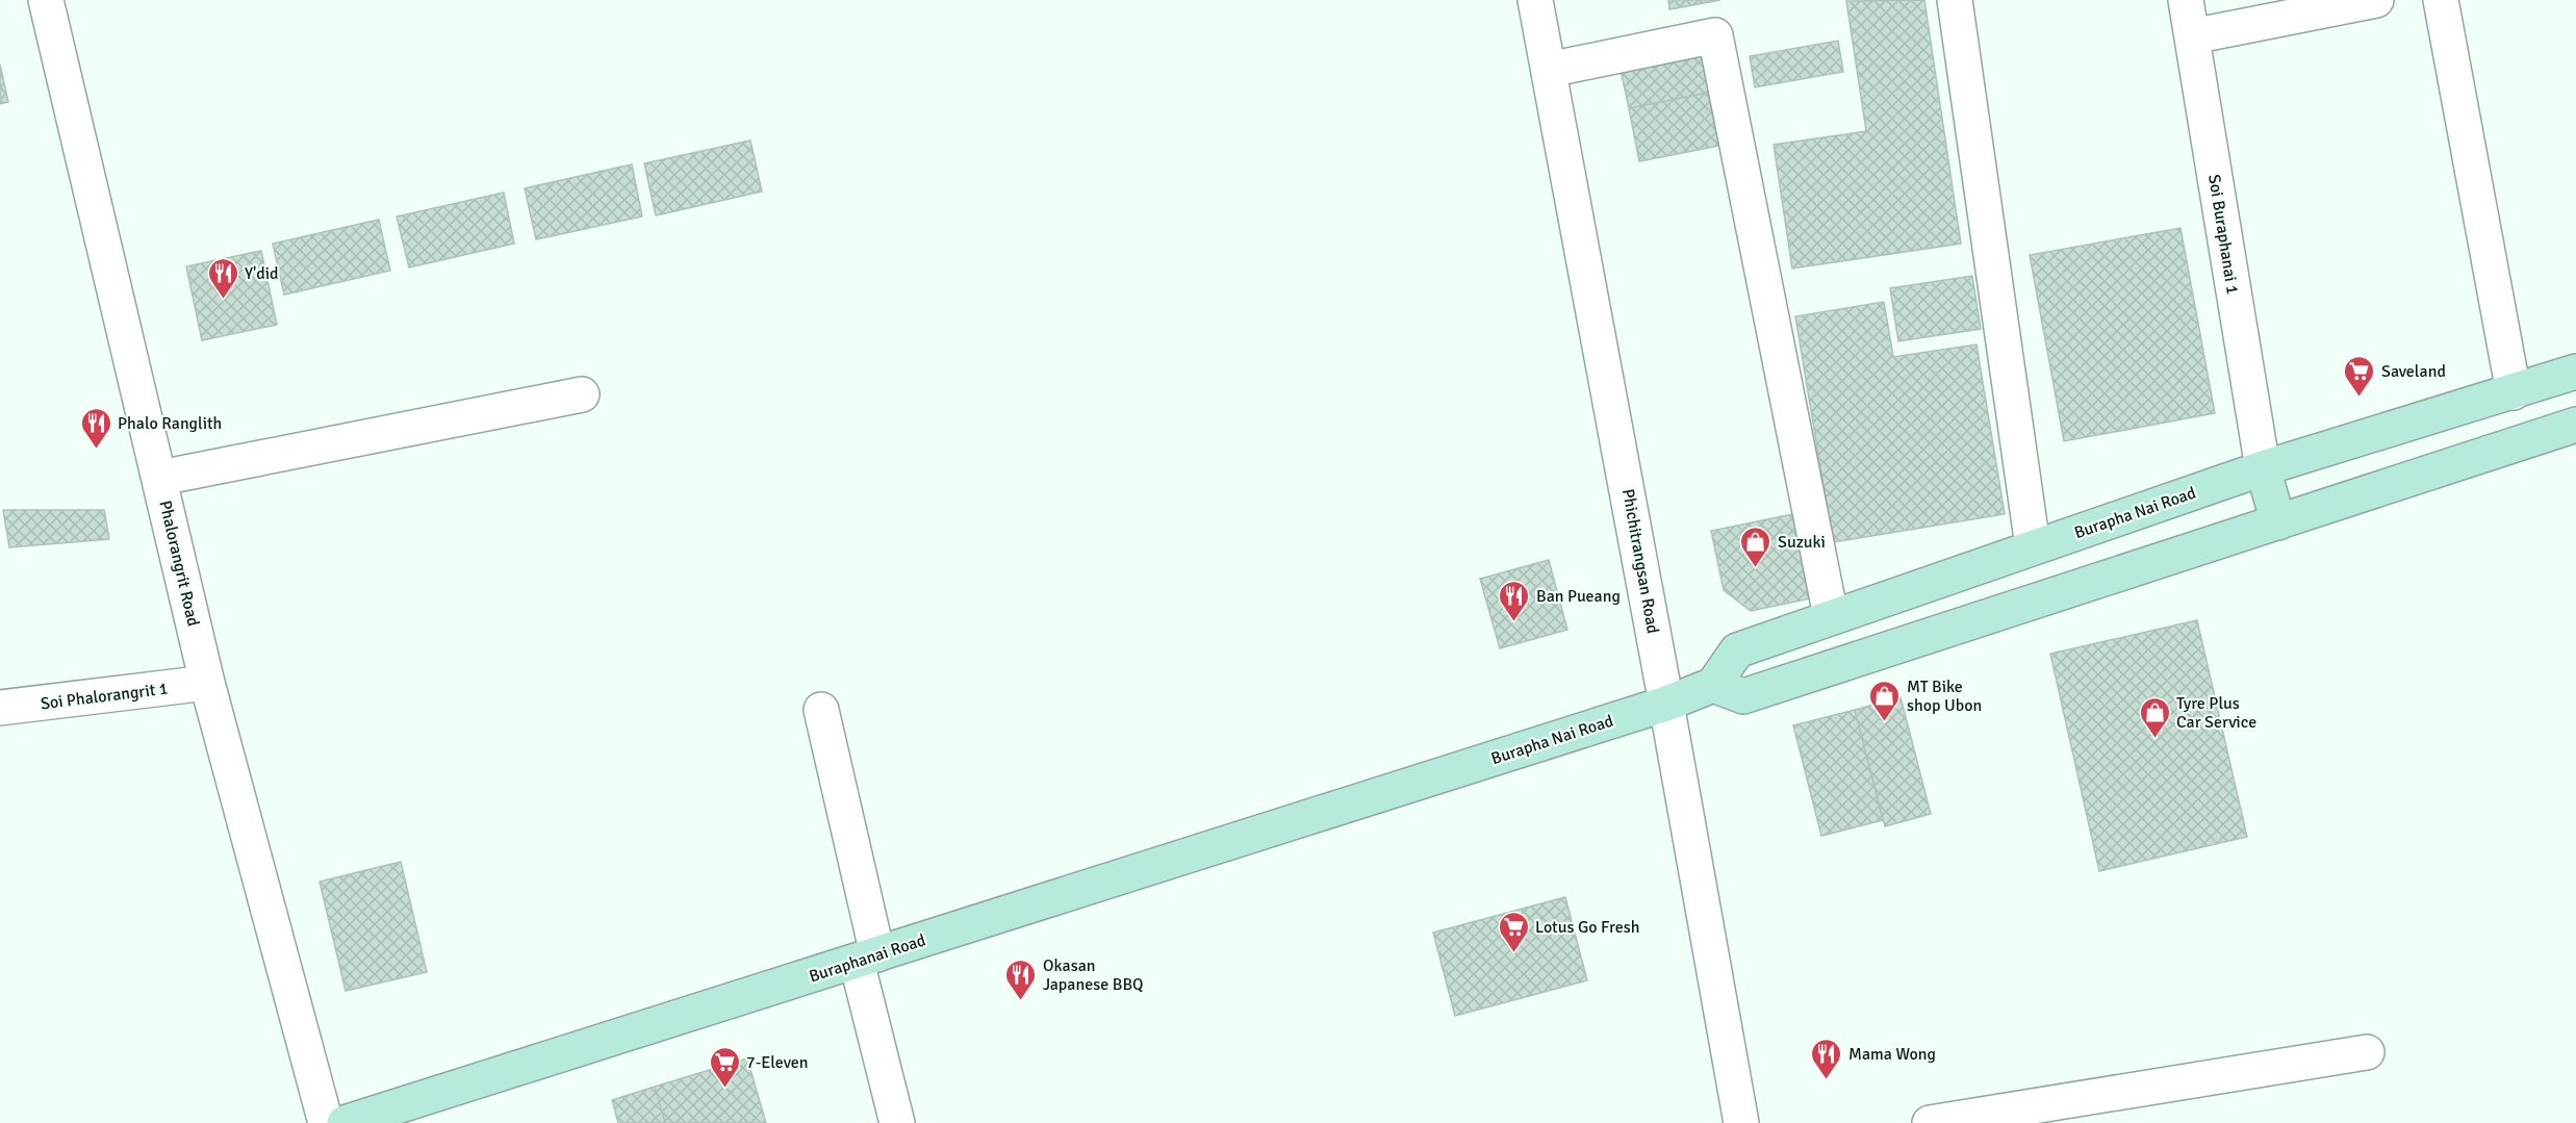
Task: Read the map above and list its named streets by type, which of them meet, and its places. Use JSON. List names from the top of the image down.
{
  "streets": {
    "main road": ["Burapha Nai Road", "Buraphanai Road"],
    "street": [
      "Soi Buraphanai 1",
      "Phichitrangsan Road",
      "Phalorangrit Road",
      "Soi Phalorangrit 1"
    ]
  },
  "crossings": [
    ["Soi Buraphanai 1", "Burapha Nai Road"],
    ["Burapha Nai Road", "Phichitrangsan Road"],
    ["Burapha Nai Road", "Buraphanai Road"],
    ["Phalorangrit Road", "Soi Phalorangrit 1"]
  ],
  "places": {
    "restaurant": [
      "Y'did",
      "Phalo Ranglith",
      "Ban Pueang",
      "Okasan Japanese BBQ",
      "Mama Wong"
    ],
    "supermarket": ["Saveland", "Lotus Go Fresh", "7-Eleven"],
    "shop": ["Suzuki", "MT Bike shop Ubon", "Tyre Plus Car Service"]
  }
}
